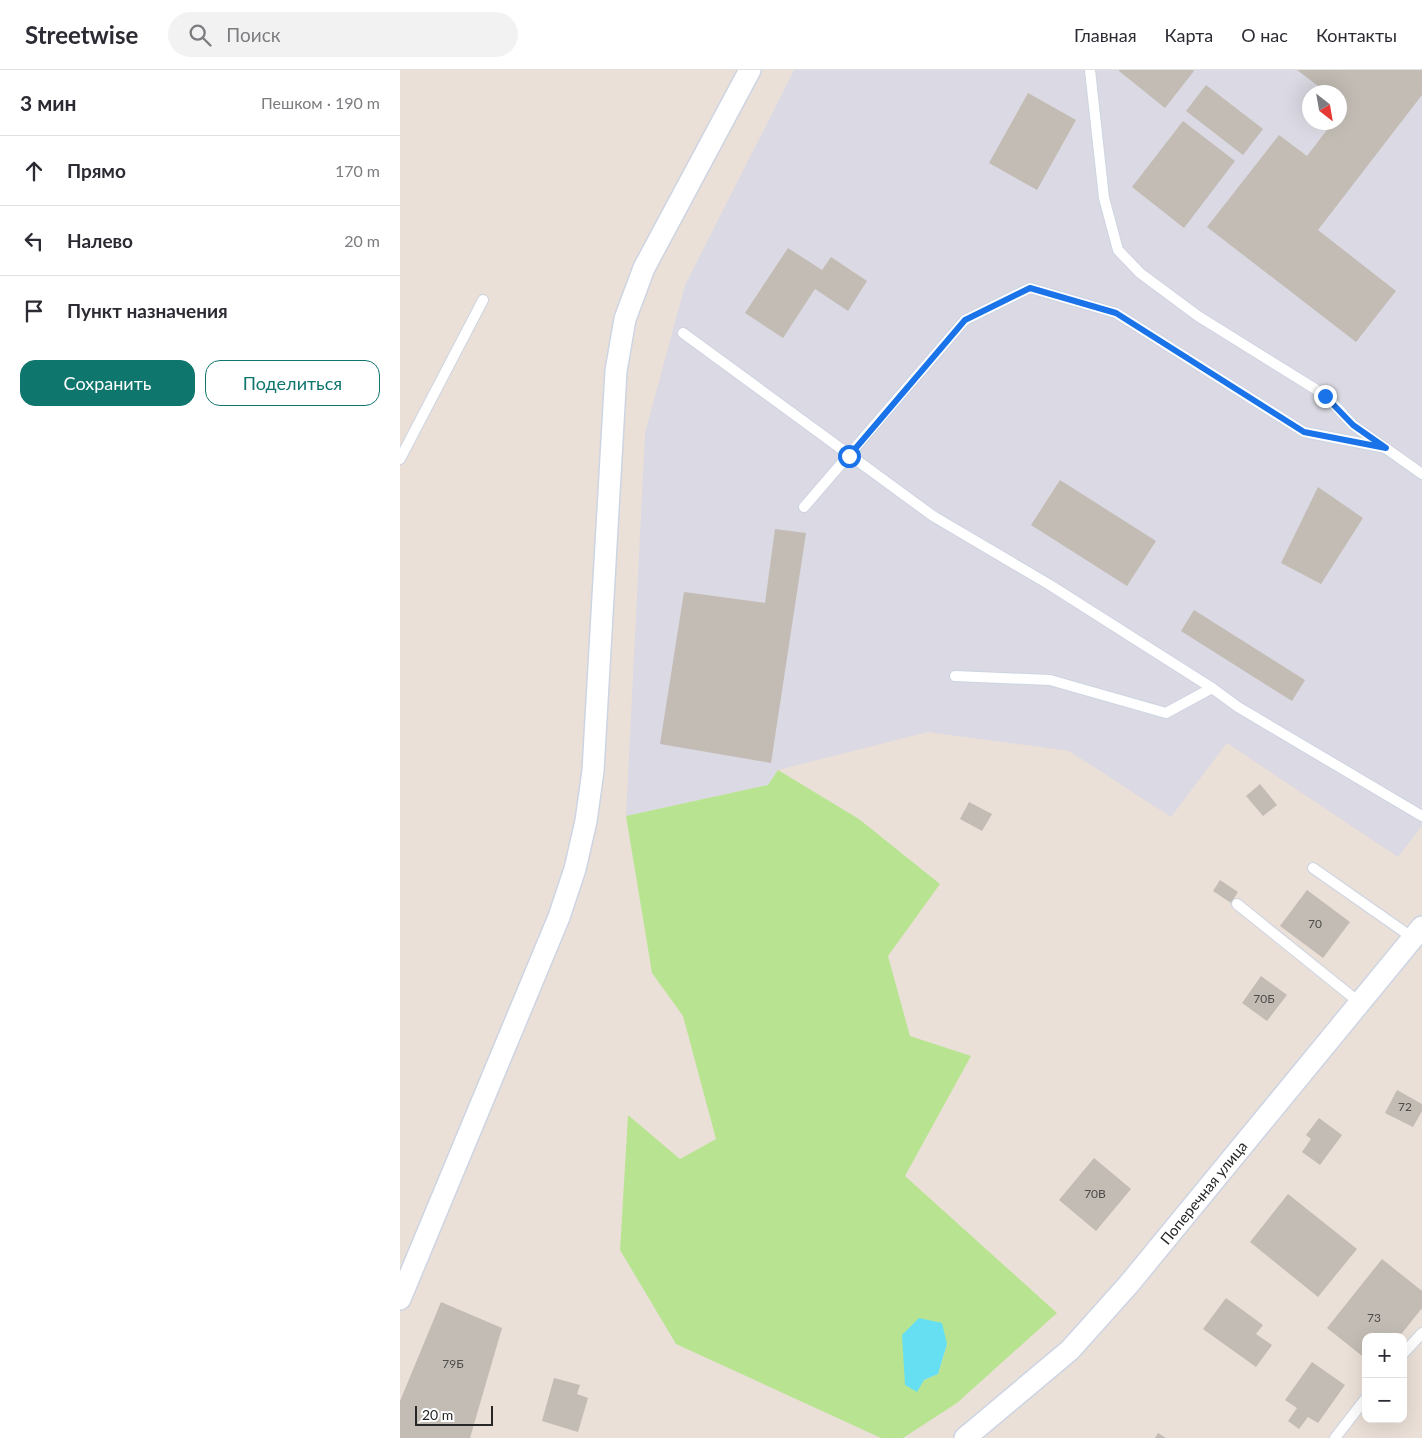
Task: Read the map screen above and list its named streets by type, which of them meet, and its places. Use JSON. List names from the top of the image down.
{
  "streets": {
    "street": ["Поперечная улица"]
  },
  "house_numbers": [
    "70",
    "70Б",
    "72",
    "70В",
    "73",
    "79Б"
  ],
  "scale_bar": "20 m",
  "north": "bottom right",
  "page": {
    "header": "Streetwise",
    "search": "Поиск",
    "nav": [
      "Главная",
      "Карта",
      "О нас",
      "Контакты"
    ],
    "heading": ["3 мин", "Пешком · 190 m"],
    "list": [
      ["Прямо", "170 m"],
      ["Налево", "20 m"],
      "Пункт назначения"
    ],
    "buttons": ["Сохранить", "Поделиться"],
    "map_buttons": ["+", "−"],
    "scale": "20 m"
  }
}
